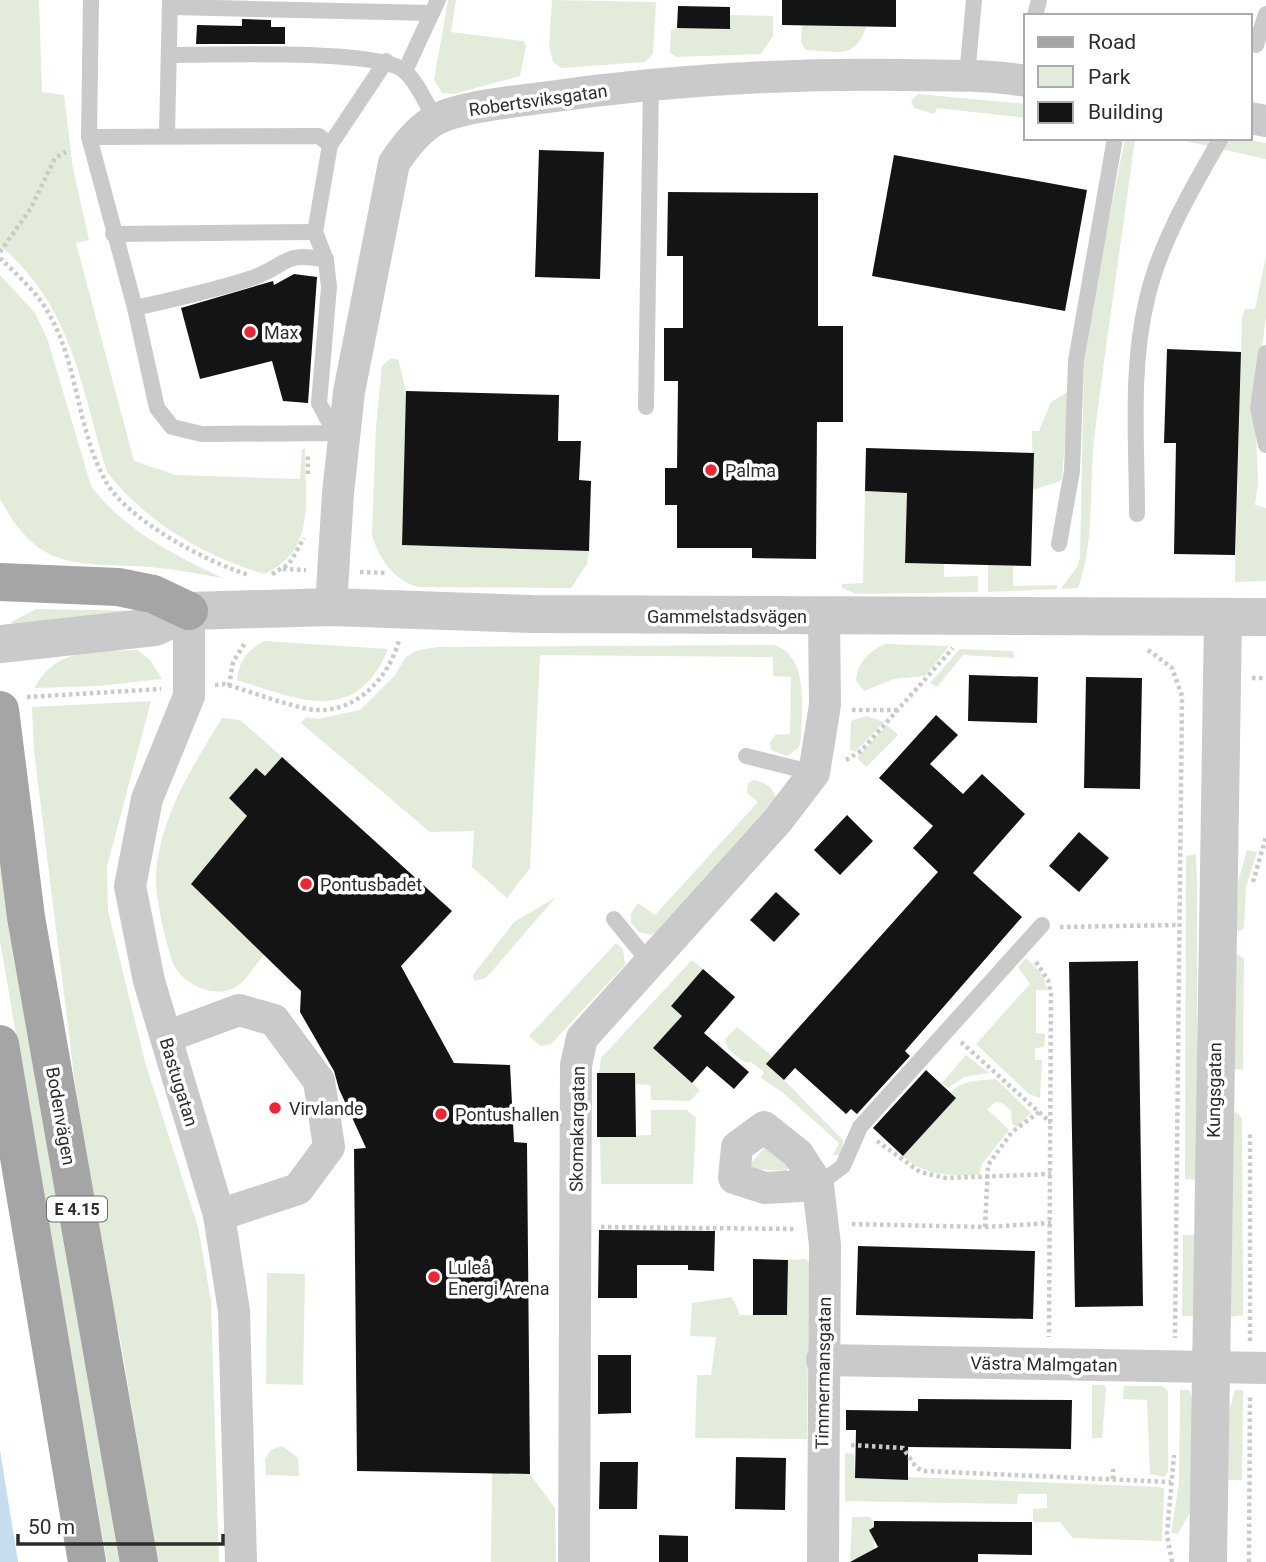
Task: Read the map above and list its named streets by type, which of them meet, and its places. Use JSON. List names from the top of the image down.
{
  "streets": {
    "main road": ["Bodenvägen", "E 4.15"],
    "street": [
      "Robertsviksgatan",
      "Gammelstadsvägen",
      "Bastugatan",
      "Kungsgatan",
      "Skomakargatan",
      "Västra Malmgatan",
      "Timmermansgatan"
    ]
  },
  "crossings": [
    ["Robertsviksgatan", "Gammelstadsvägen"],
    ["Gammelstadsvägen", "Bastugatan"],
    ["Gammelstadsvägen", "Kungsgatan"],
    ["Gammelstadsvägen", "Skomakargatan"],
    ["Kungsgatan", "Västra Malmgatan"],
    ["Västra Malmgatan", "Timmermansgatan"]
  ],
  "places": [
    "Max",
    "Palma",
    "Pontusbadet",
    "Virvlande",
    "Pontushallen",
    "Luleå Energi Arena"
  ],
  "legend": ["Road", "Park", "Building"],
  "scale_bar": "50 m"
}
